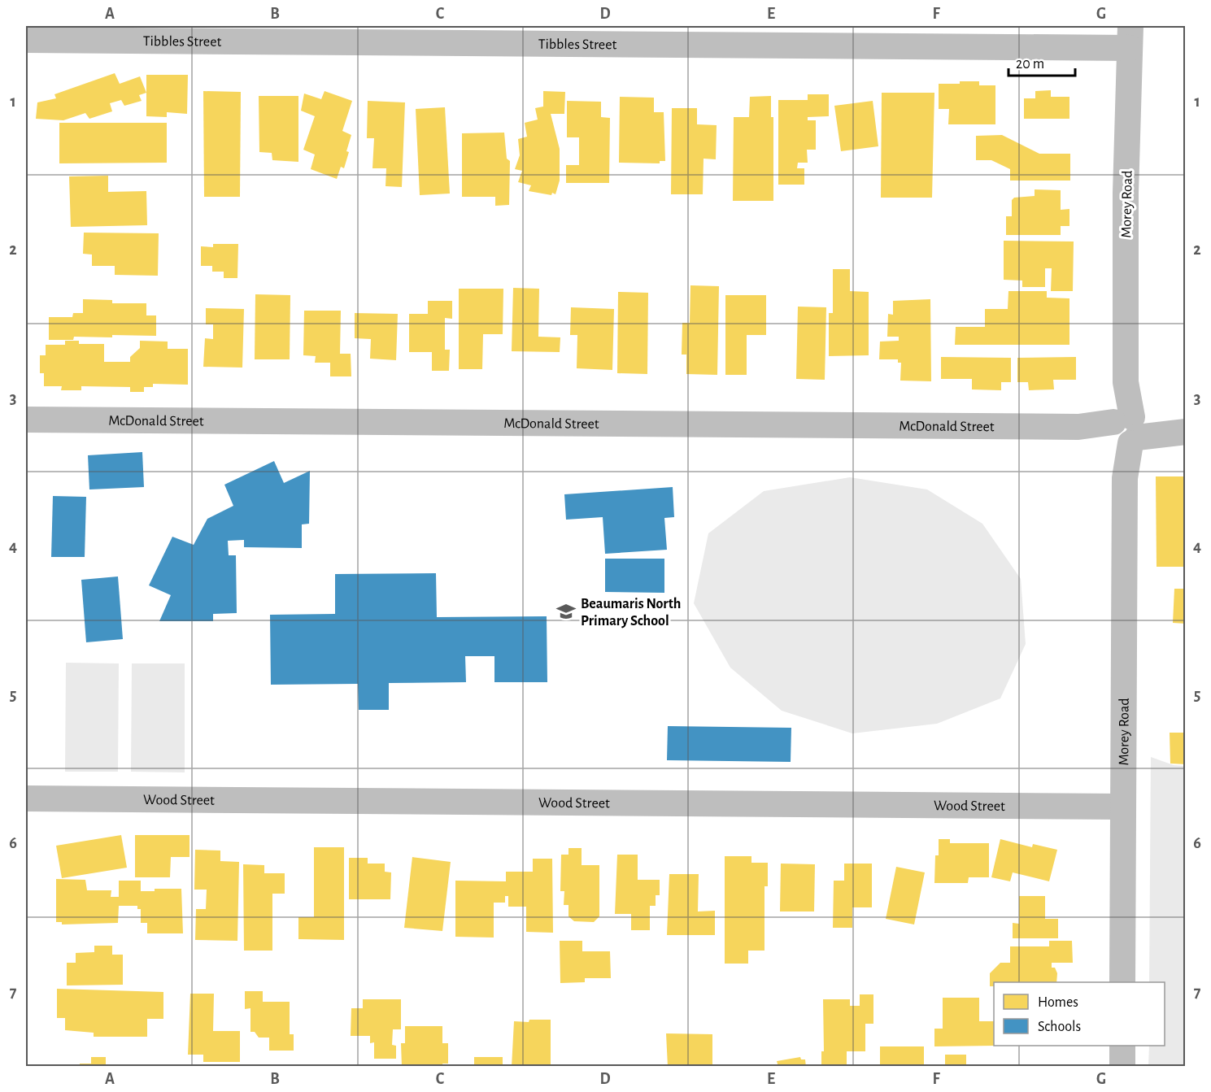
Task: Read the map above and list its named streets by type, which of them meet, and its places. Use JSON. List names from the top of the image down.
{
  "streets": {
    "street": [
      "Tibbles Street",
      "Morey Road",
      "McDonald Street",
      "Wood Street"
    ]
  },
  "crossings": [
    ["Tibbles Street", "Morey Road"],
    ["Morey Road", "McDonald Street"],
    ["Morey Road", "Wood Street"]
  ],
  "places": {
    "school or university": ["Beaumaris North Primary School"]
  },
  "legend": ["Homes", "Schools"],
  "scale_bar": "20 m",
  "grid": {
    "columns": [
      "A",
      "B",
      "C",
      "D",
      "E",
      "F",
      "G"
    ],
    "rows": [
      "1",
      "2",
      "3",
      "4",
      "5",
      "6",
      "7"
    ]
  }
}
